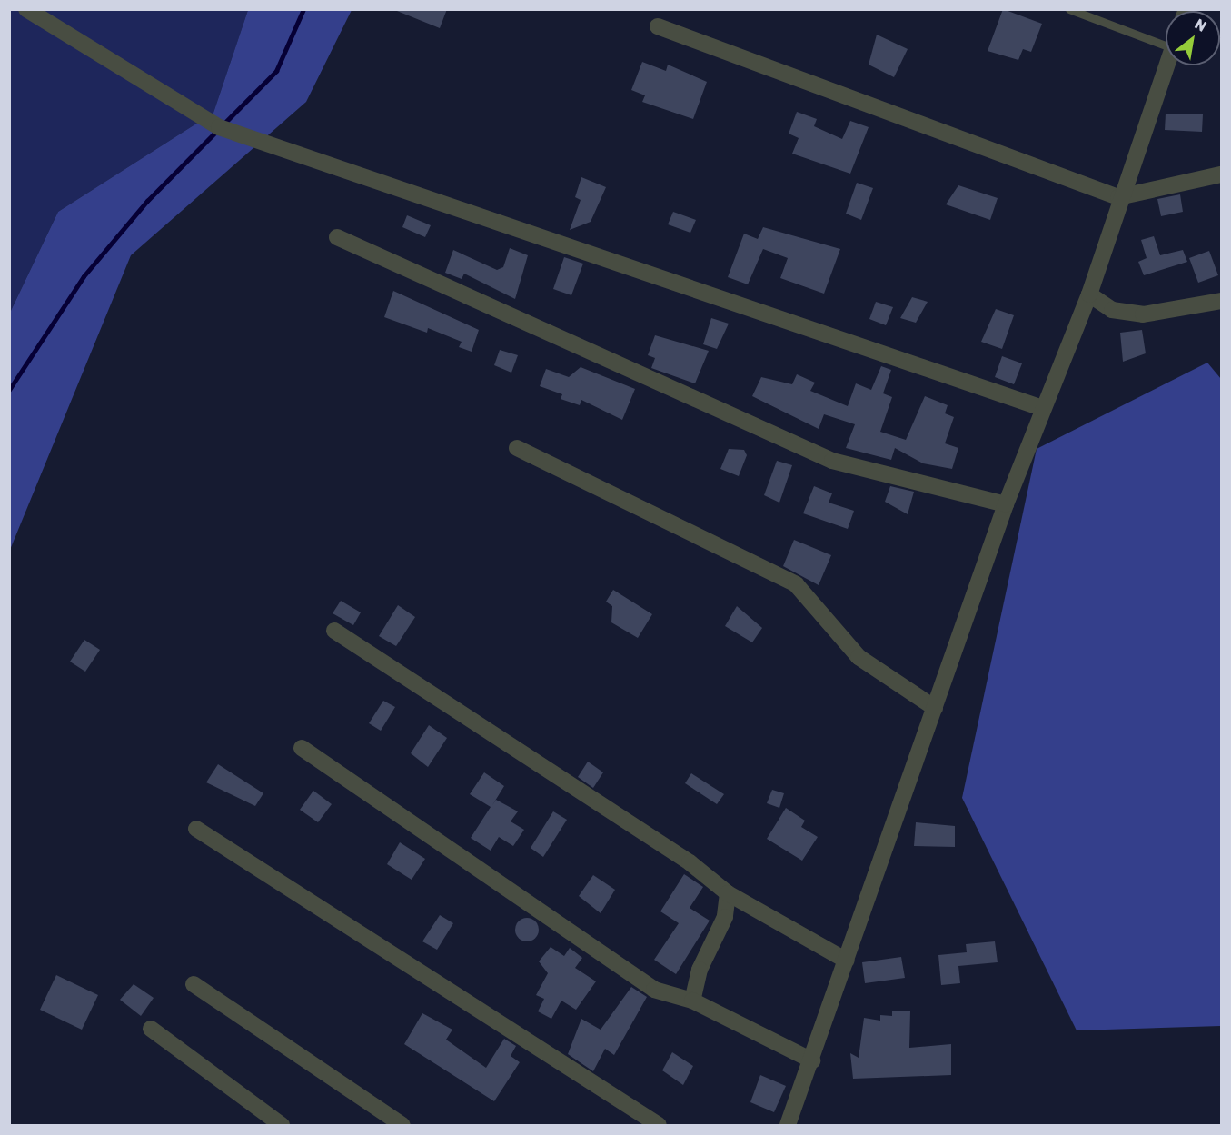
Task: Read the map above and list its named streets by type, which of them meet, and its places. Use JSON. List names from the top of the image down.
{
  "north": "top right"
}
